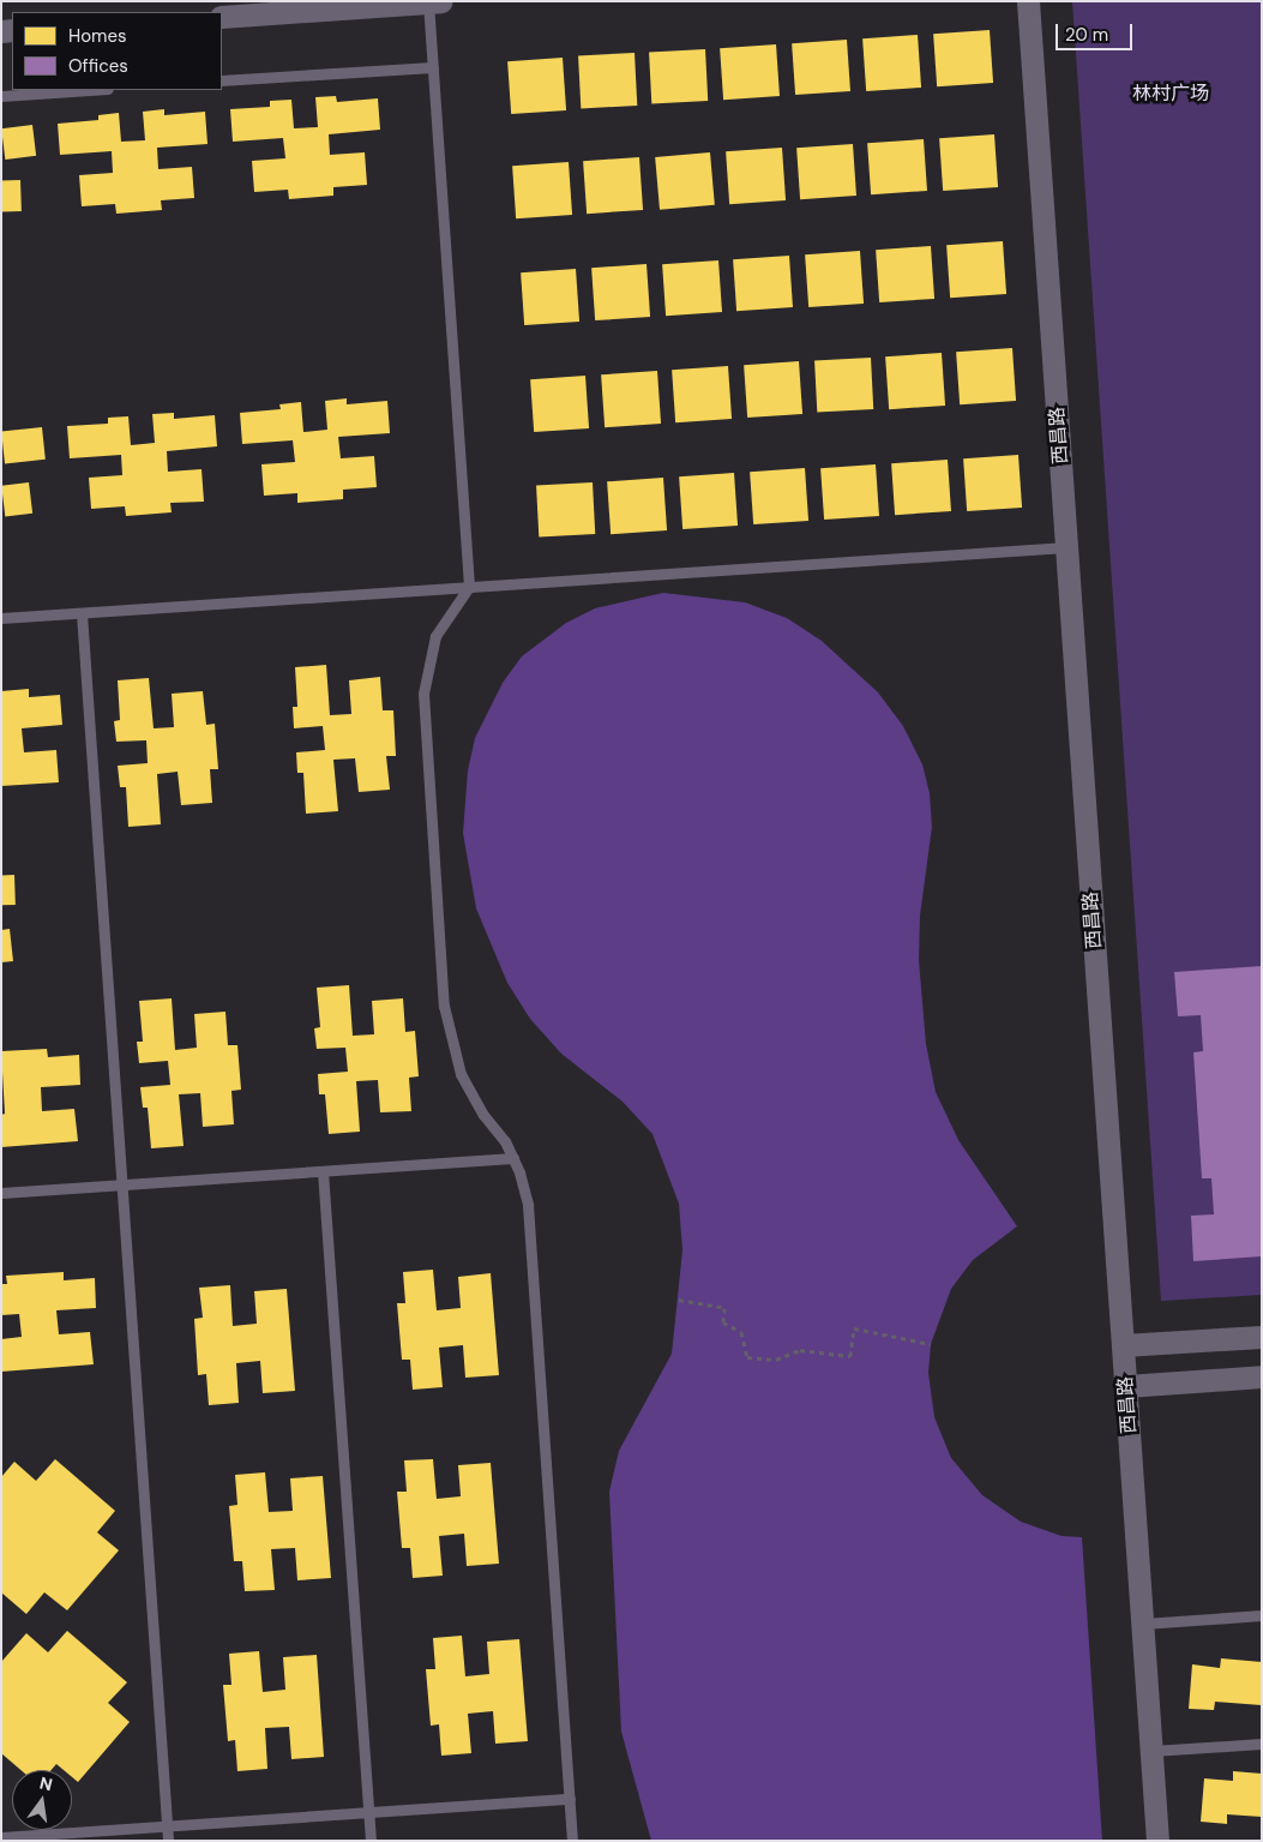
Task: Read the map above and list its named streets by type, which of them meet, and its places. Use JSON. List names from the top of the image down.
{
  "streets": {
    "street": ["西昌路"]
  },
  "parks": ["林村广场"],
  "legend": ["Homes", "Offices"],
  "scale_bar": "20 m",
  "north": "top"
}
